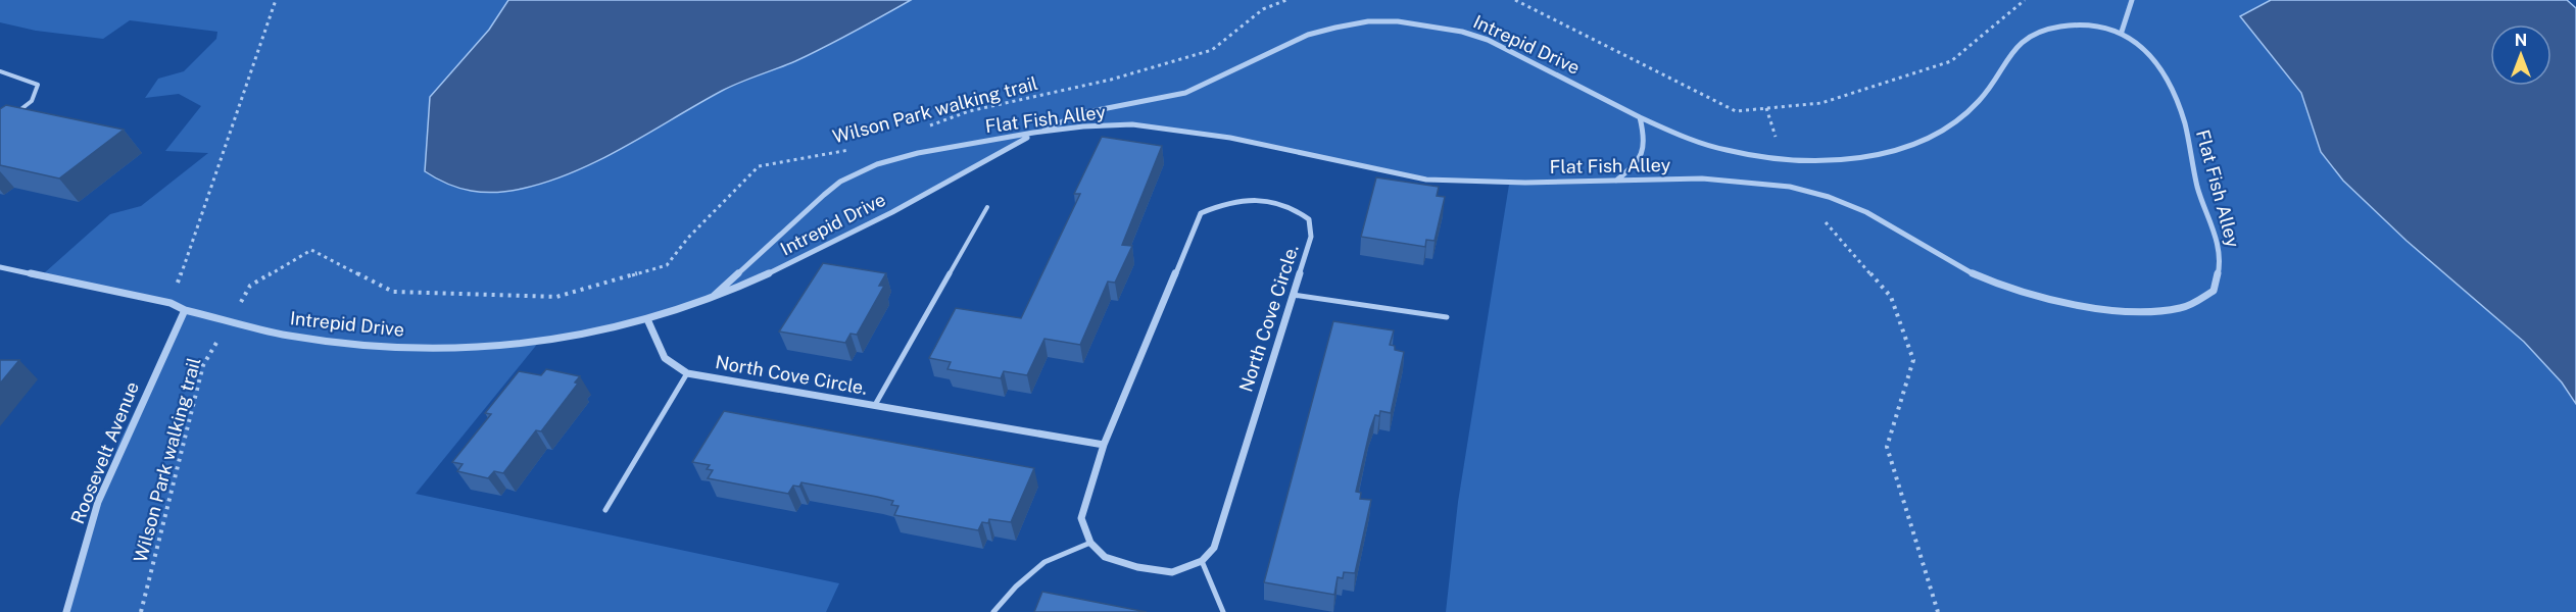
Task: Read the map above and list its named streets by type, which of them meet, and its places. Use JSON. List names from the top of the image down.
{
  "streets": {
    "street": [
      "Intrepid Drive",
      "Flat Fish Alley",
      "North Cove Circle.",
      "Roosevelt Avenue"
    ],
    "path": ["Wilson Park walking trail"]
  },
  "crossings": [
    ["Intrepid Drive", "Wilson Park walking trail"],
    ["Intrepid Drive", "Flat Fish Alley"],
    ["Intrepid Drive", "North Cove Circle."],
    ["Intrepid Drive", "Roosevelt Avenue"]
  ],
  "north": "top"
}
